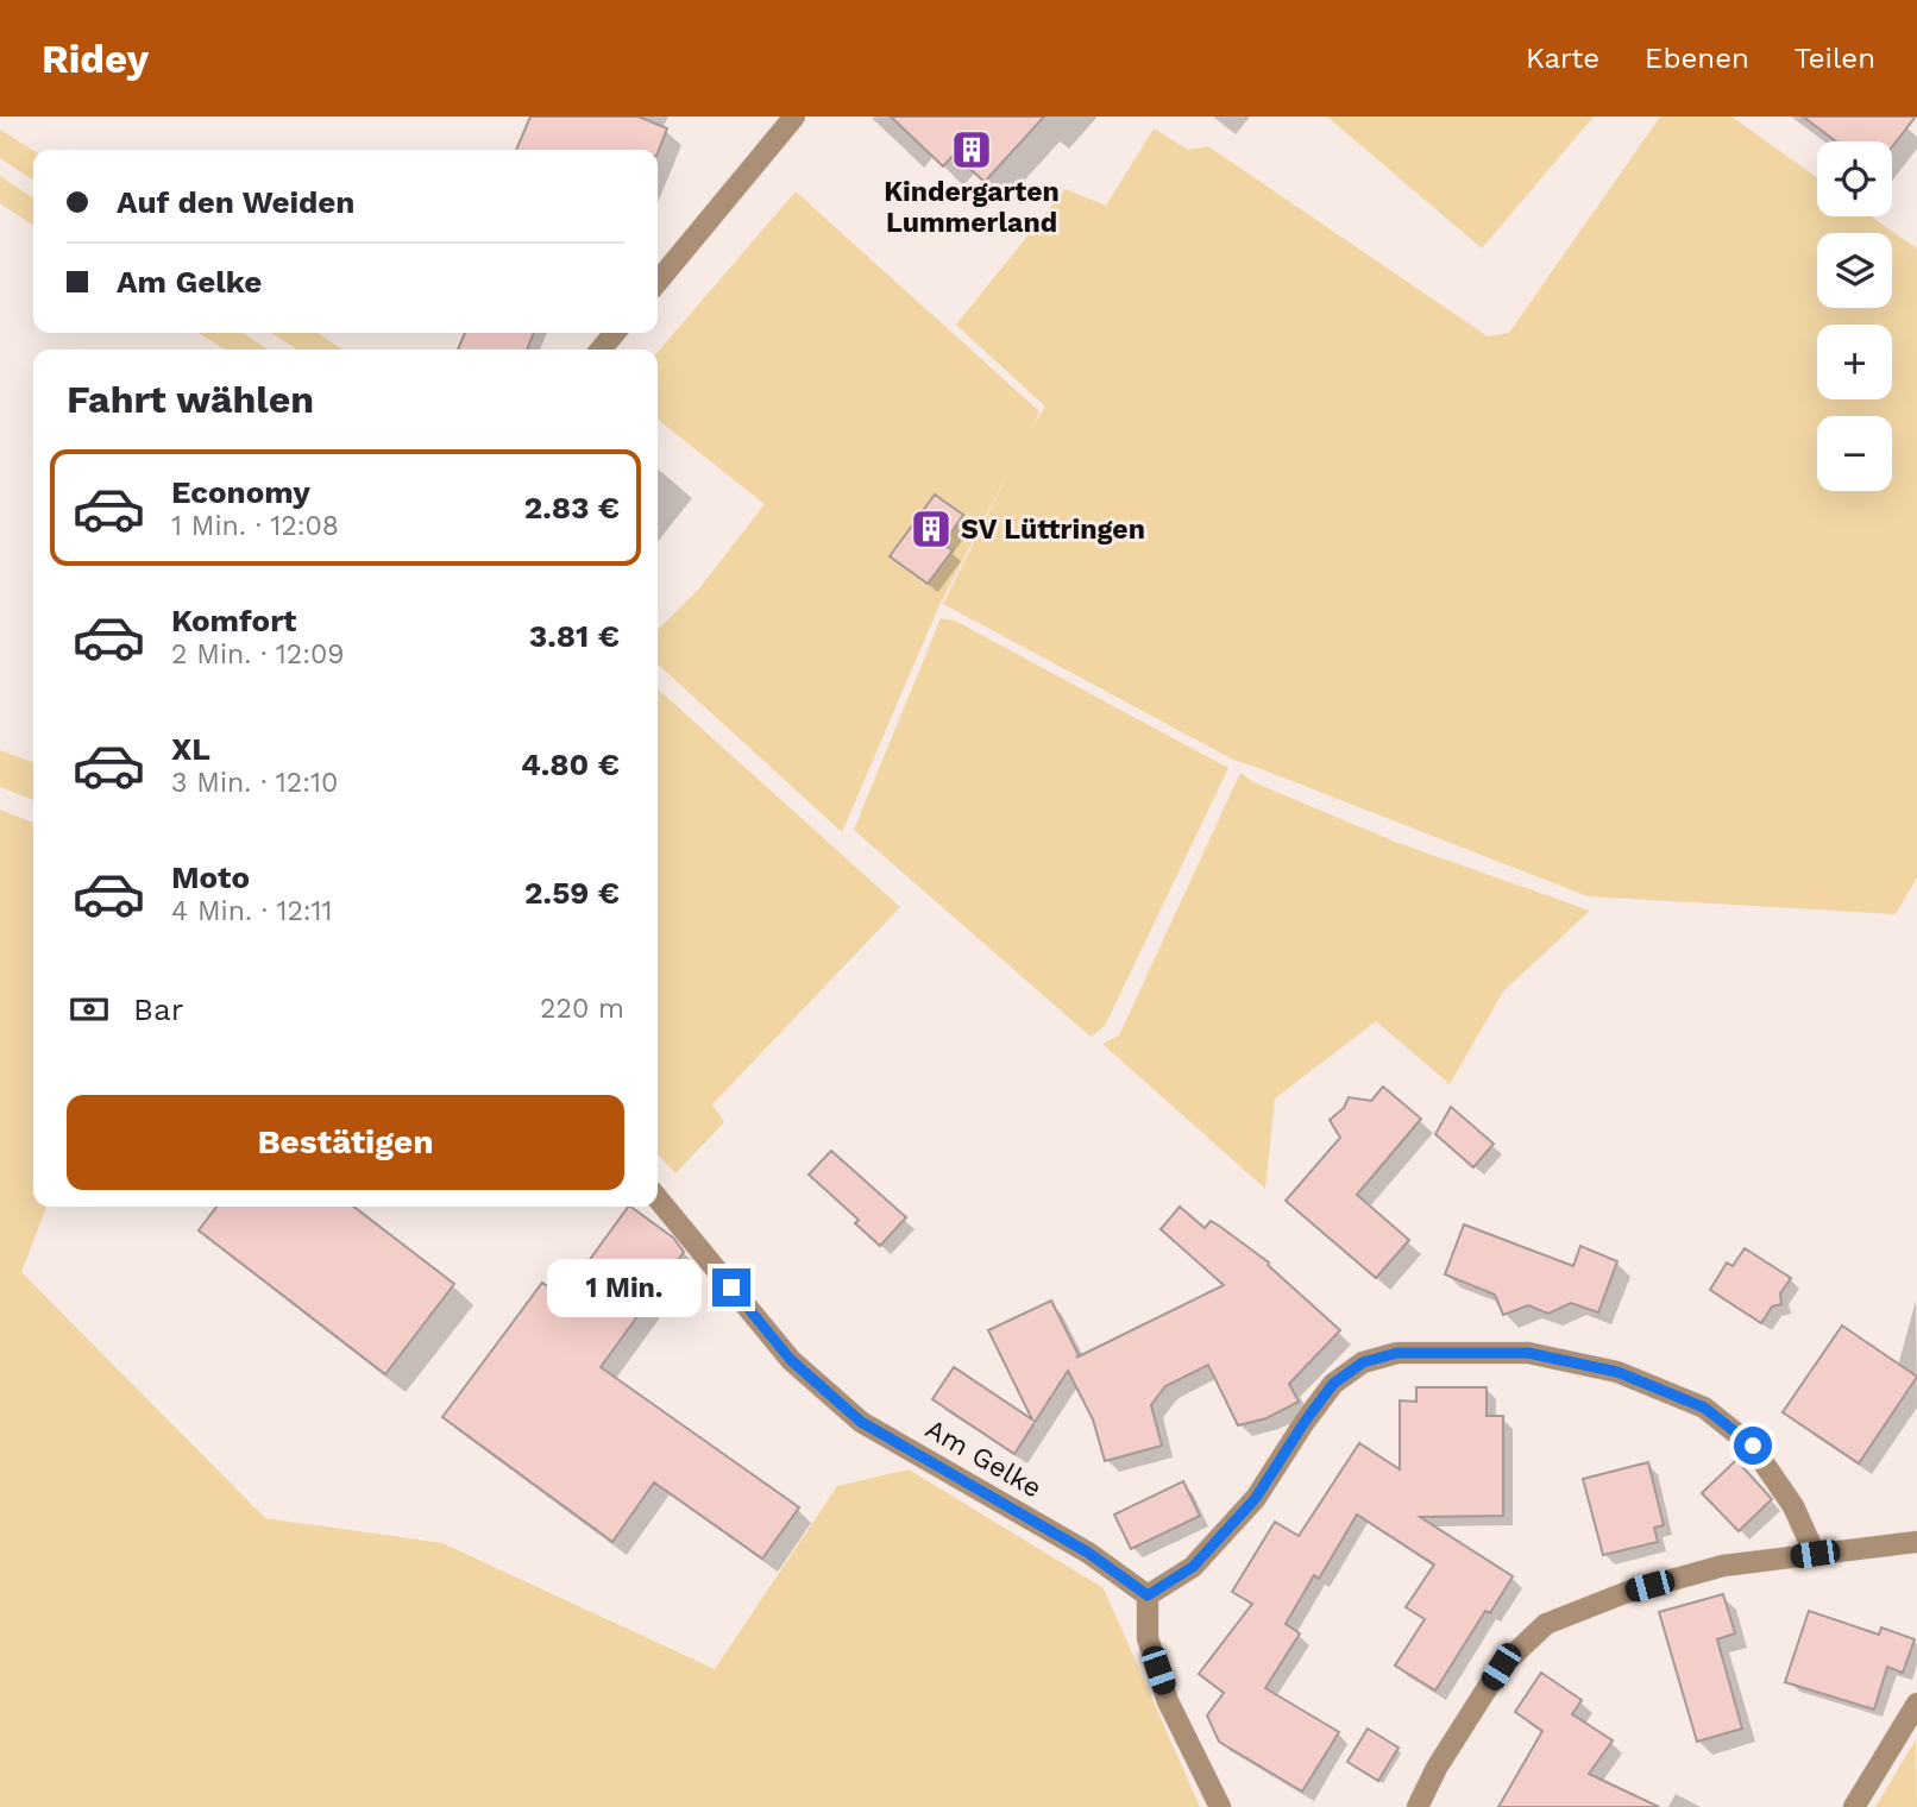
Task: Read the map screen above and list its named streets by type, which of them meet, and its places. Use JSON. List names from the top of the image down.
{
  "streets": {
    "street": ["Am Gelke"]
  },
  "places": {
    "building": ["Kindergarten Lummerland", "SV Lüttringen"]
  },
  "page": {
    "header": "Ridey",
    "nav": ["Karte", "Ebenen", "Teilen"],
    "map_buttons": ["+", "−"],
    "banner": ["Auf den Weiden", "Am Gelke"],
    "heading": "Fahrt wählen",
    "list": [
      {
        "name": "Economy",
        "note": "1 Min. · 12:08",
        "value": "2.83 €"
      },
      {
        "name": "Komfort",
        "note": "2 Min. · 12:09",
        "value": "3.81 €"
      },
      {
        "name": "XL",
        "note": "3 Min. · 12:10",
        "value": "4.80 €"
      },
      {
        "name": "Moto",
        "note": "4 Min. · 12:11",
        "value": "2.59 €"
      }
    ],
    "pay": ["Bar", "220 m"],
    "buttons": "Bestätigen",
    "bubble": "1 Min."
  }
}
